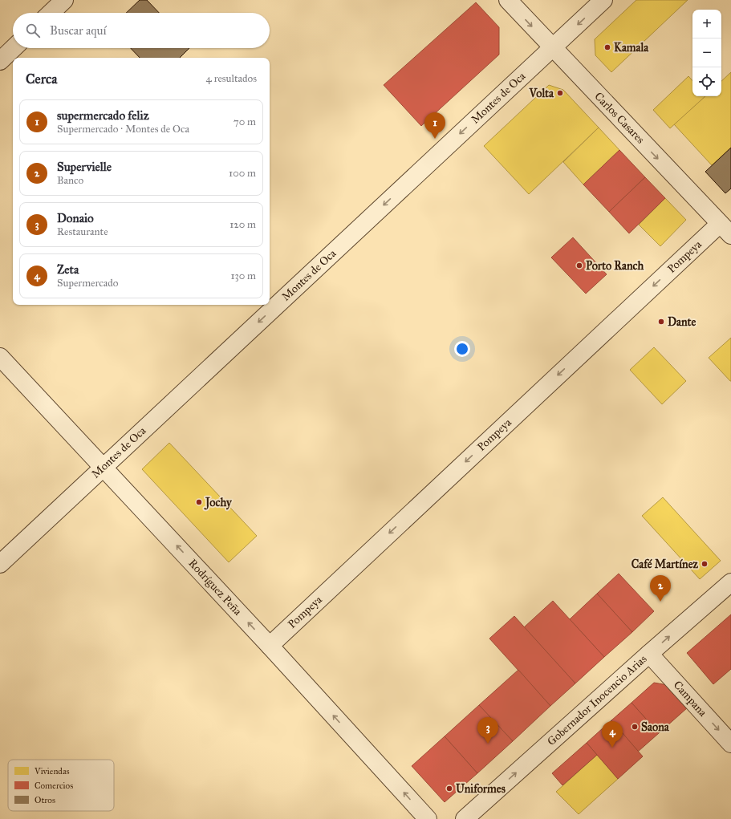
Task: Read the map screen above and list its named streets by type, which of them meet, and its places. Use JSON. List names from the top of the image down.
{
  "streets": {
    "street": [
      "Montes de Oca",
      "Carlos Casares",
      "Pompeya",
      "Rodríguez Peña",
      "Campana",
      "Gobernador Inocencio Arias"
    ]
  },
  "crossings": [
    ["Montes de Oca", "Carlos Casares"],
    ["Montes de Oca", "Rodríguez Peña"],
    ["Carlos Casares", "Pompeya"],
    ["Pompeya", "Rodríguez Peña"],
    ["Campana", "Gobernador Inocencio Arias"]
  ],
  "one_way": [
    "Montes de Oca",
    "Carlos Casares",
    "Pompeya",
    "Rodríguez Peña",
    "Campana",
    "Gobernador Inocencio Arias"
  ],
  "places": [
    "Kamala",
    "Volta",
    "Porto Ranch",
    "Dante",
    "Jochy",
    "Café Martínez",
    "Saona",
    "Uniformes"
  ],
  "legend": ["Viviendas", "Comercios", "Otros"],
  "page": {
    "map_buttons": ["+", "−"],
    "search": "Buscar aquí",
    "heading": ["Cerca", "4 resultados"],
    "list": [
      {
        "mark": "1",
        "name": "supermercado feliz",
        "note": "Supermercado · Montes de Oca",
        "value": "70 m"
      },
      {
        "mark": "2",
        "name": "Supervielle",
        "note": "Banco",
        "value": "100 m"
      },
      {
        "mark": "3",
        "name": "Donaio",
        "note": "Restaurante",
        "value": "120 m"
      },
      {
        "mark": "4",
        "name": "Zeta",
        "note": "Supermercado",
        "value": "130 m"
      }
    ],
    "pins": [
      "1",
      "2",
      "3",
      "4"
    ]
  }
}
